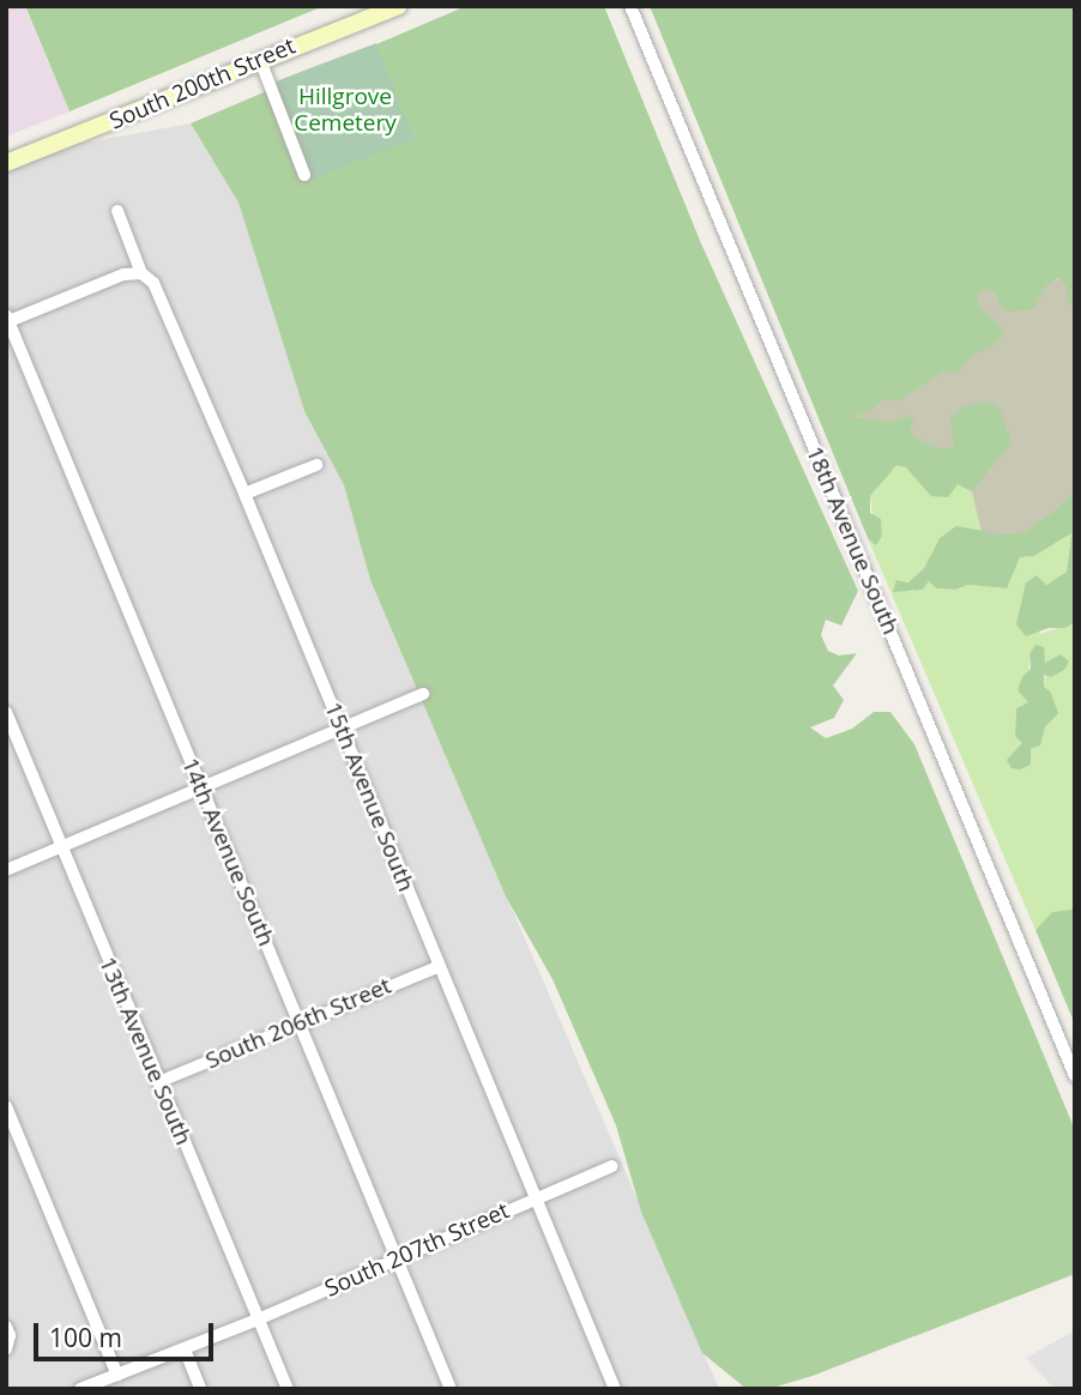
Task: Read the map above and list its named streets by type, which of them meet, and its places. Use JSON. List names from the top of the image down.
{
  "streets": {
    "main road": ["South 200th Street"],
    "street": [
      "18th Avenue South",
      "15th Avenue South",
      "14th Avenue South",
      "South 206th Street",
      "13th Avenue South",
      "South 207th Street"
    ]
  },
  "crossings": [
    ["15th Avenue South", "South 206th Street"],
    ["15th Avenue South", "South 207th Street"],
    ["14th Avenue South", "South 206th Street"],
    ["14th Avenue South", "South 207th Street"],
    ["South 206th Street", "13th Avenue South"],
    ["13th Avenue South", "South 207th Street"]
  ],
  "parks": ["Hillgrove Cemetery"],
  "scale_bar": "100 m"
}
